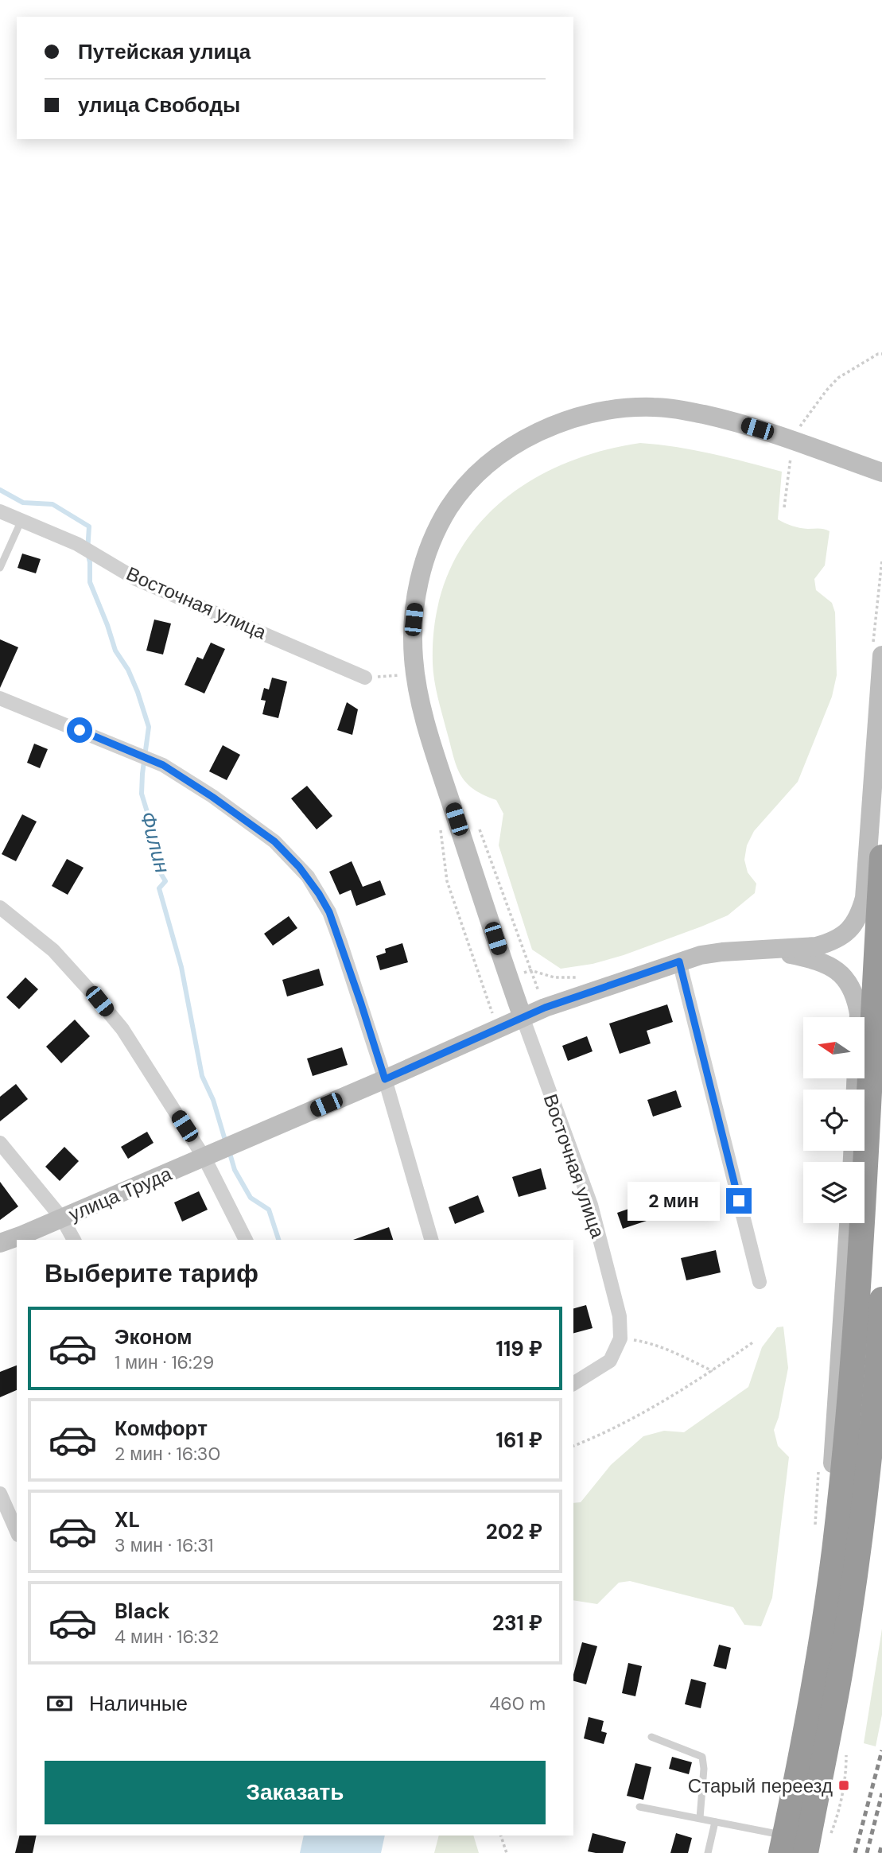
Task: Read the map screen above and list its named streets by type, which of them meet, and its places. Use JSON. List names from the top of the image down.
{
  "streets": {
    "street": ["Восточная улица", "улица Труда"]
  },
  "crossings": [
    ["Восточная улица", "улица Труда"]
  ],
  "water": ["Филин"],
  "places": {
    "transit": ["Старый переезд"]
  },
  "north": "left",
  "page": {
    "banner": ["Путейская улица", "улица Свободы"],
    "bubble": "2 мин",
    "heading": "Выберите тариф",
    "list": [
      {
        "name": "Эконом",
        "note": "1 мин · 16:29",
        "value": "119 ₽"
      },
      {
        "name": "Комфорт",
        "note": "2 мин · 16:30",
        "value": "161 ₽"
      },
      {
        "name": "XL",
        "note": "3 мин · 16:31",
        "value": "202 ₽"
      },
      {
        "name": "Black",
        "note": "4 мин · 16:32",
        "value": "231 ₽"
      }
    ],
    "pay": ["Наличные", "460 m"],
    "buttons": "Заказать"
  }
}
